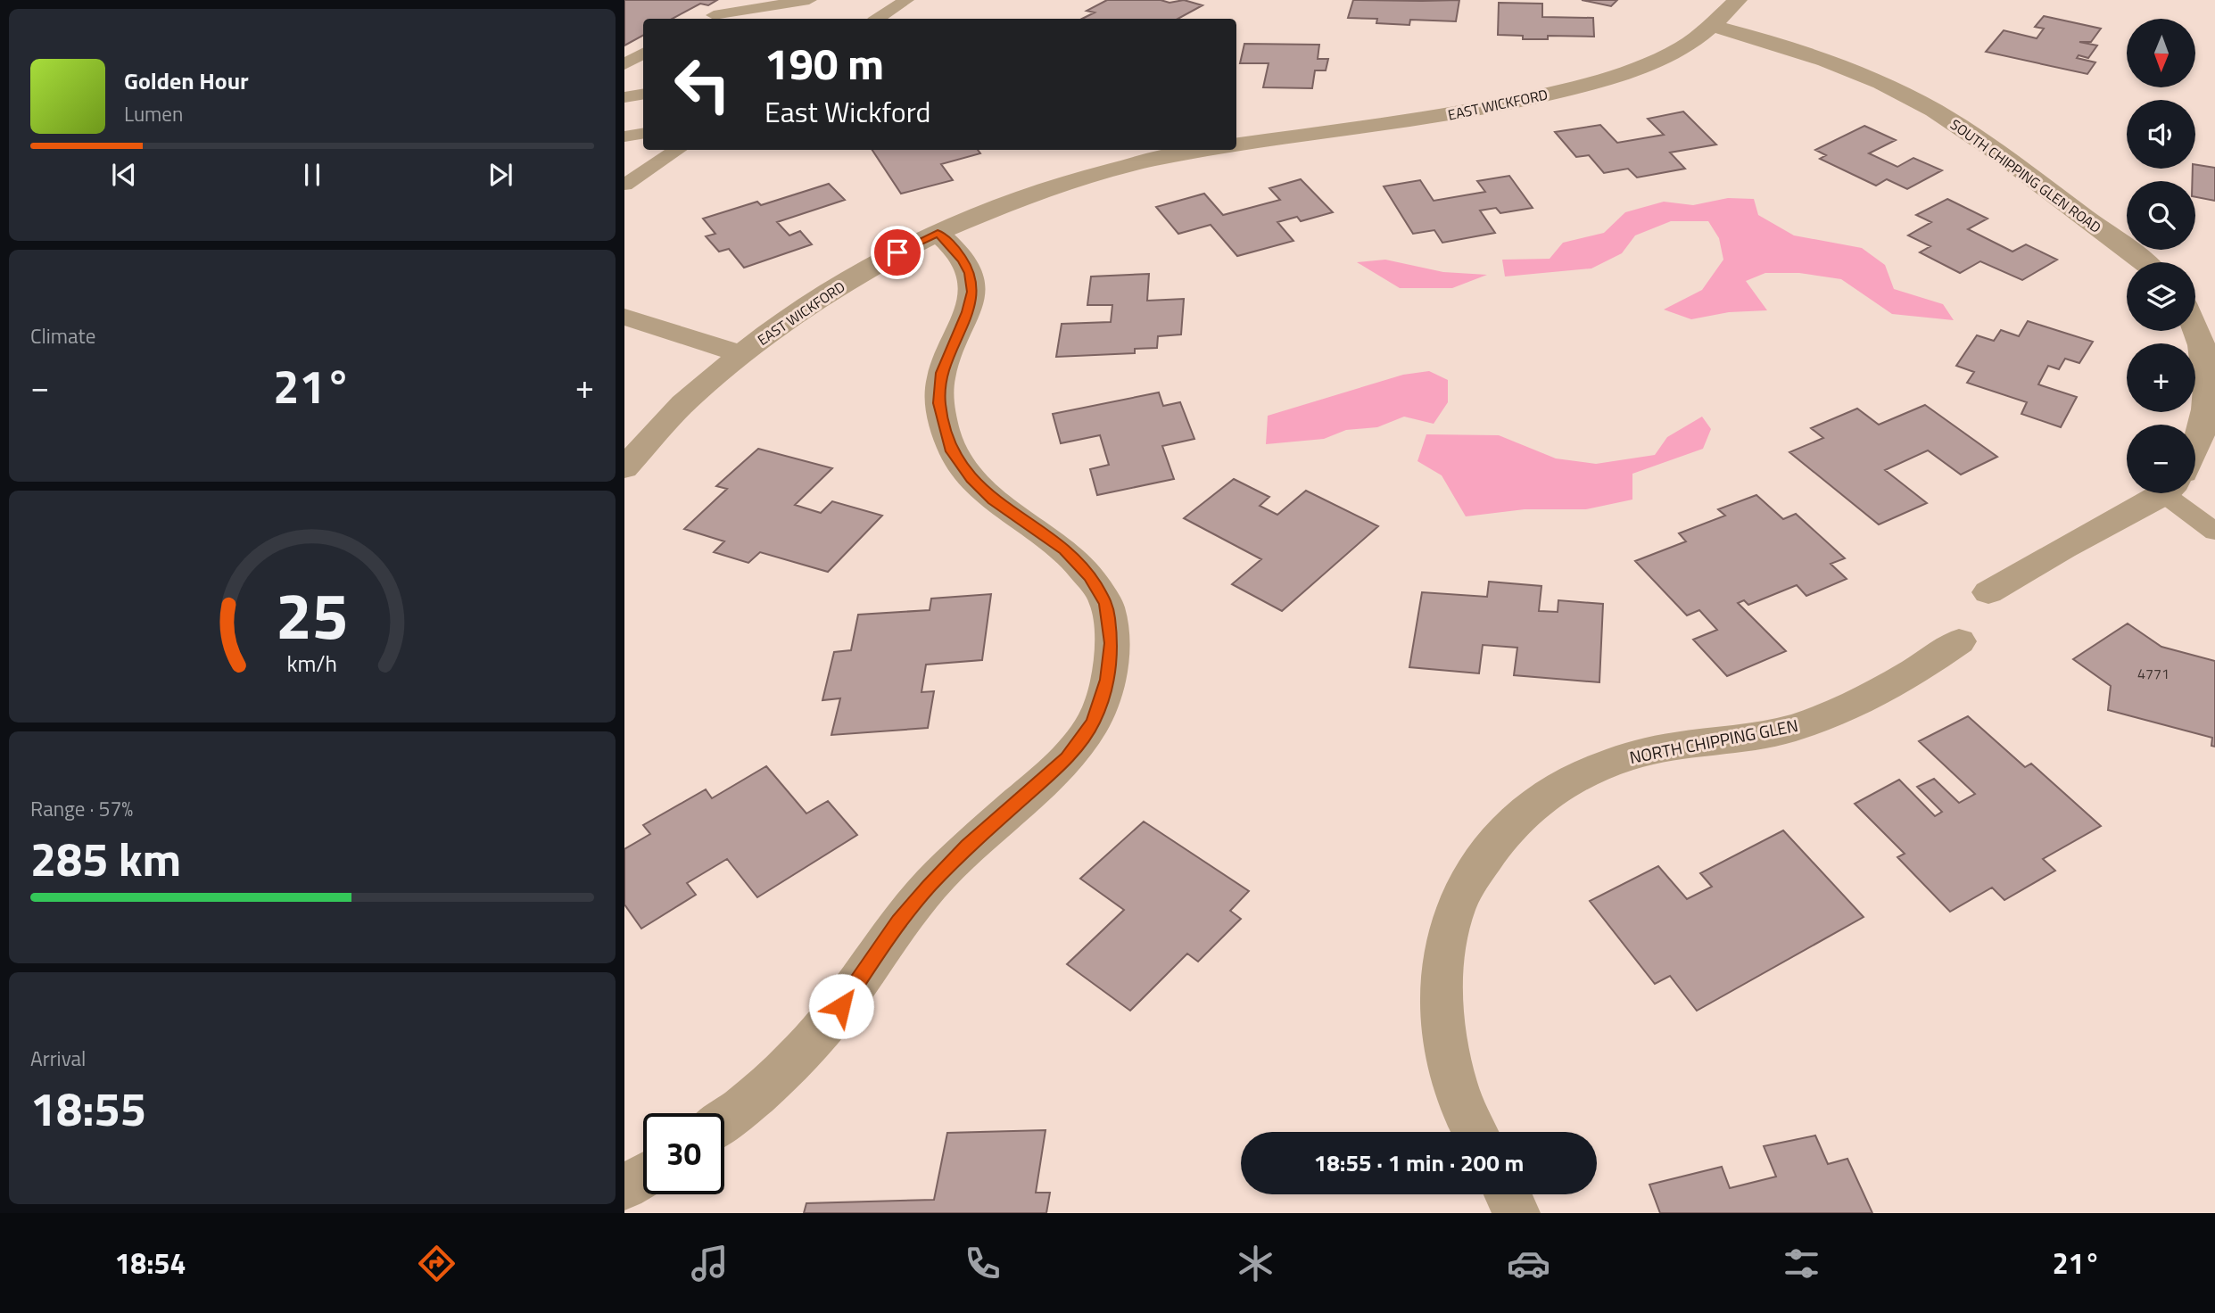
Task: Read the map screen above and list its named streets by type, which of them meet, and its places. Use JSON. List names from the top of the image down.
{
  "streets": {
    "street": ["EAST WICKFORD", "SOUTH CHIPPING GLEN ROAD", "NORTH CHIPPING GLEN"]
  },
  "crossings": [
    ["EAST WICKFORD", "SOUTH CHIPPING GLEN ROAD"]
  ],
  "house_numbers": ["4771"],
  "north": "bottom",
  "page": {
    "map_buttons": ["+", "−"],
    "turn": ["190 m", "East Wickford"],
    "song": ["Golden Hour", "Lumen"],
    "tile": [
      "Climate",
      ["Range · 57%", "285 km"],
      ["Arrival", "18:55"]
    ],
    "heat": ["−", "21°", "+"],
    "limit": "30",
    "trip": "18:55 · 1 min · 200 m",
    "tabs": ["18:54", "21°"],
    "gauge": ["25", "km/h"]
  }
}
